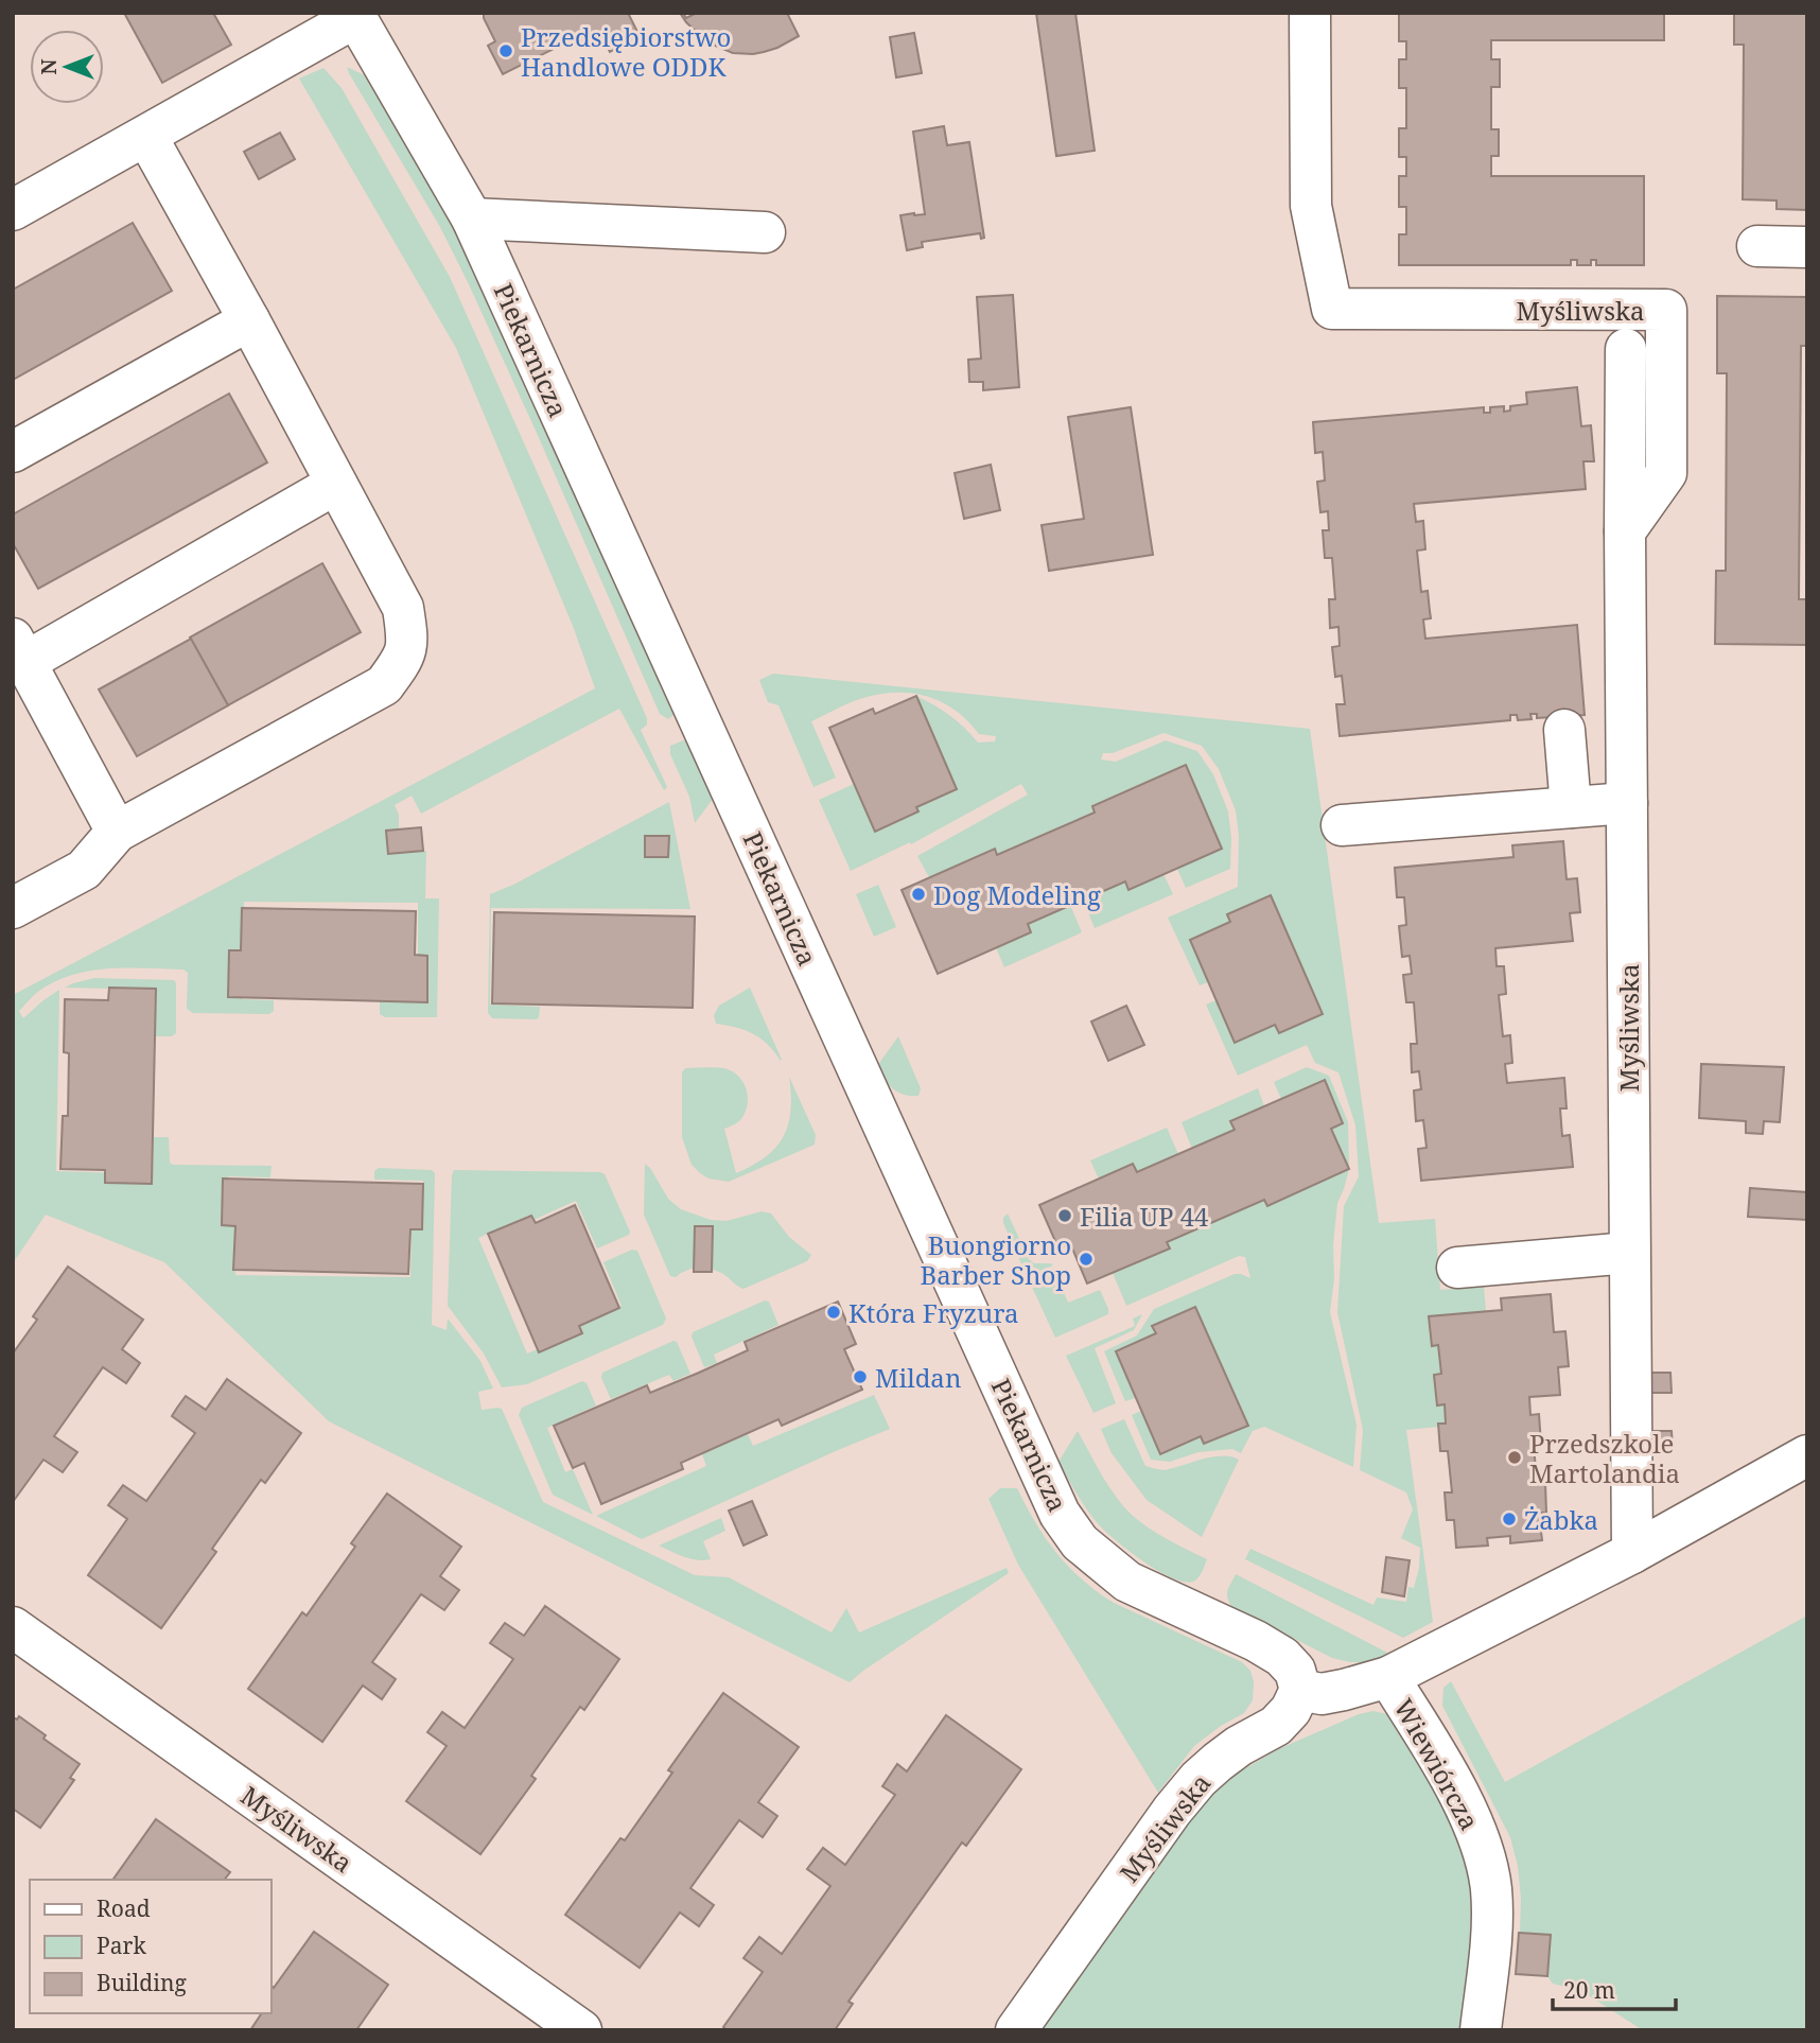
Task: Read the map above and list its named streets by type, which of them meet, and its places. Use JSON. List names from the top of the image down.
{
  "streets": {
    "street": ["Myśliwska", "Piekarnicza", "Wiewiórcza"]
  },
  "crossings": [
    ["Myśliwska", "Piekarnicza"]
  ],
  "places": [
    "Przedsiębiorstwo Handlowe ODDK",
    "Dog Modeling",
    "Filia UP 44",
    "Buongiorno Barber Shop",
    "Która Fryzura",
    "Mildan",
    "Przedszkole Martolandia",
    "Żabka"
  ],
  "legend": ["Road", "Park", "Building"],
  "scale_bar": "20 m",
  "north": "left"
}
